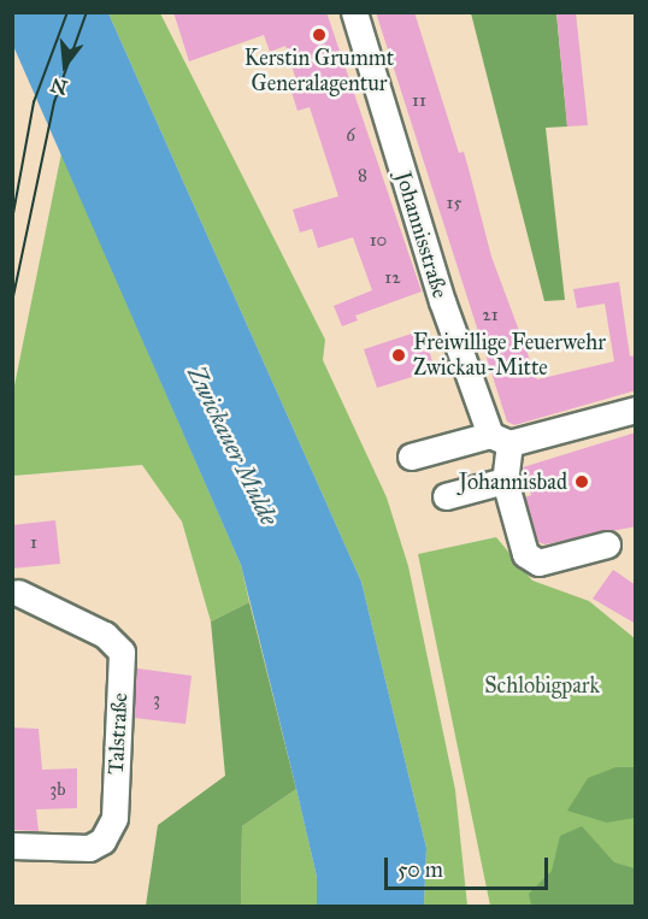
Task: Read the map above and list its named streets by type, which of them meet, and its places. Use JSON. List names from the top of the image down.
{
  "streets": {
    "street": ["Johannisstraße", "Talstraße"]
  },
  "water": ["Zwickauer Mulde"],
  "parks": ["Schlobigpark"],
  "places": ["Kerstin Grummt Generalagentur", "Freiwillige Feuerwehr Zwickau-Mitte", "Johannisbad"],
  "house_numbers": [
    "11",
    "6",
    "8",
    "15",
    "10",
    "12",
    "21",
    "1",
    "3",
    "3b"
  ],
  "scale_bar": "50 m",
  "north": "bottom"
}
